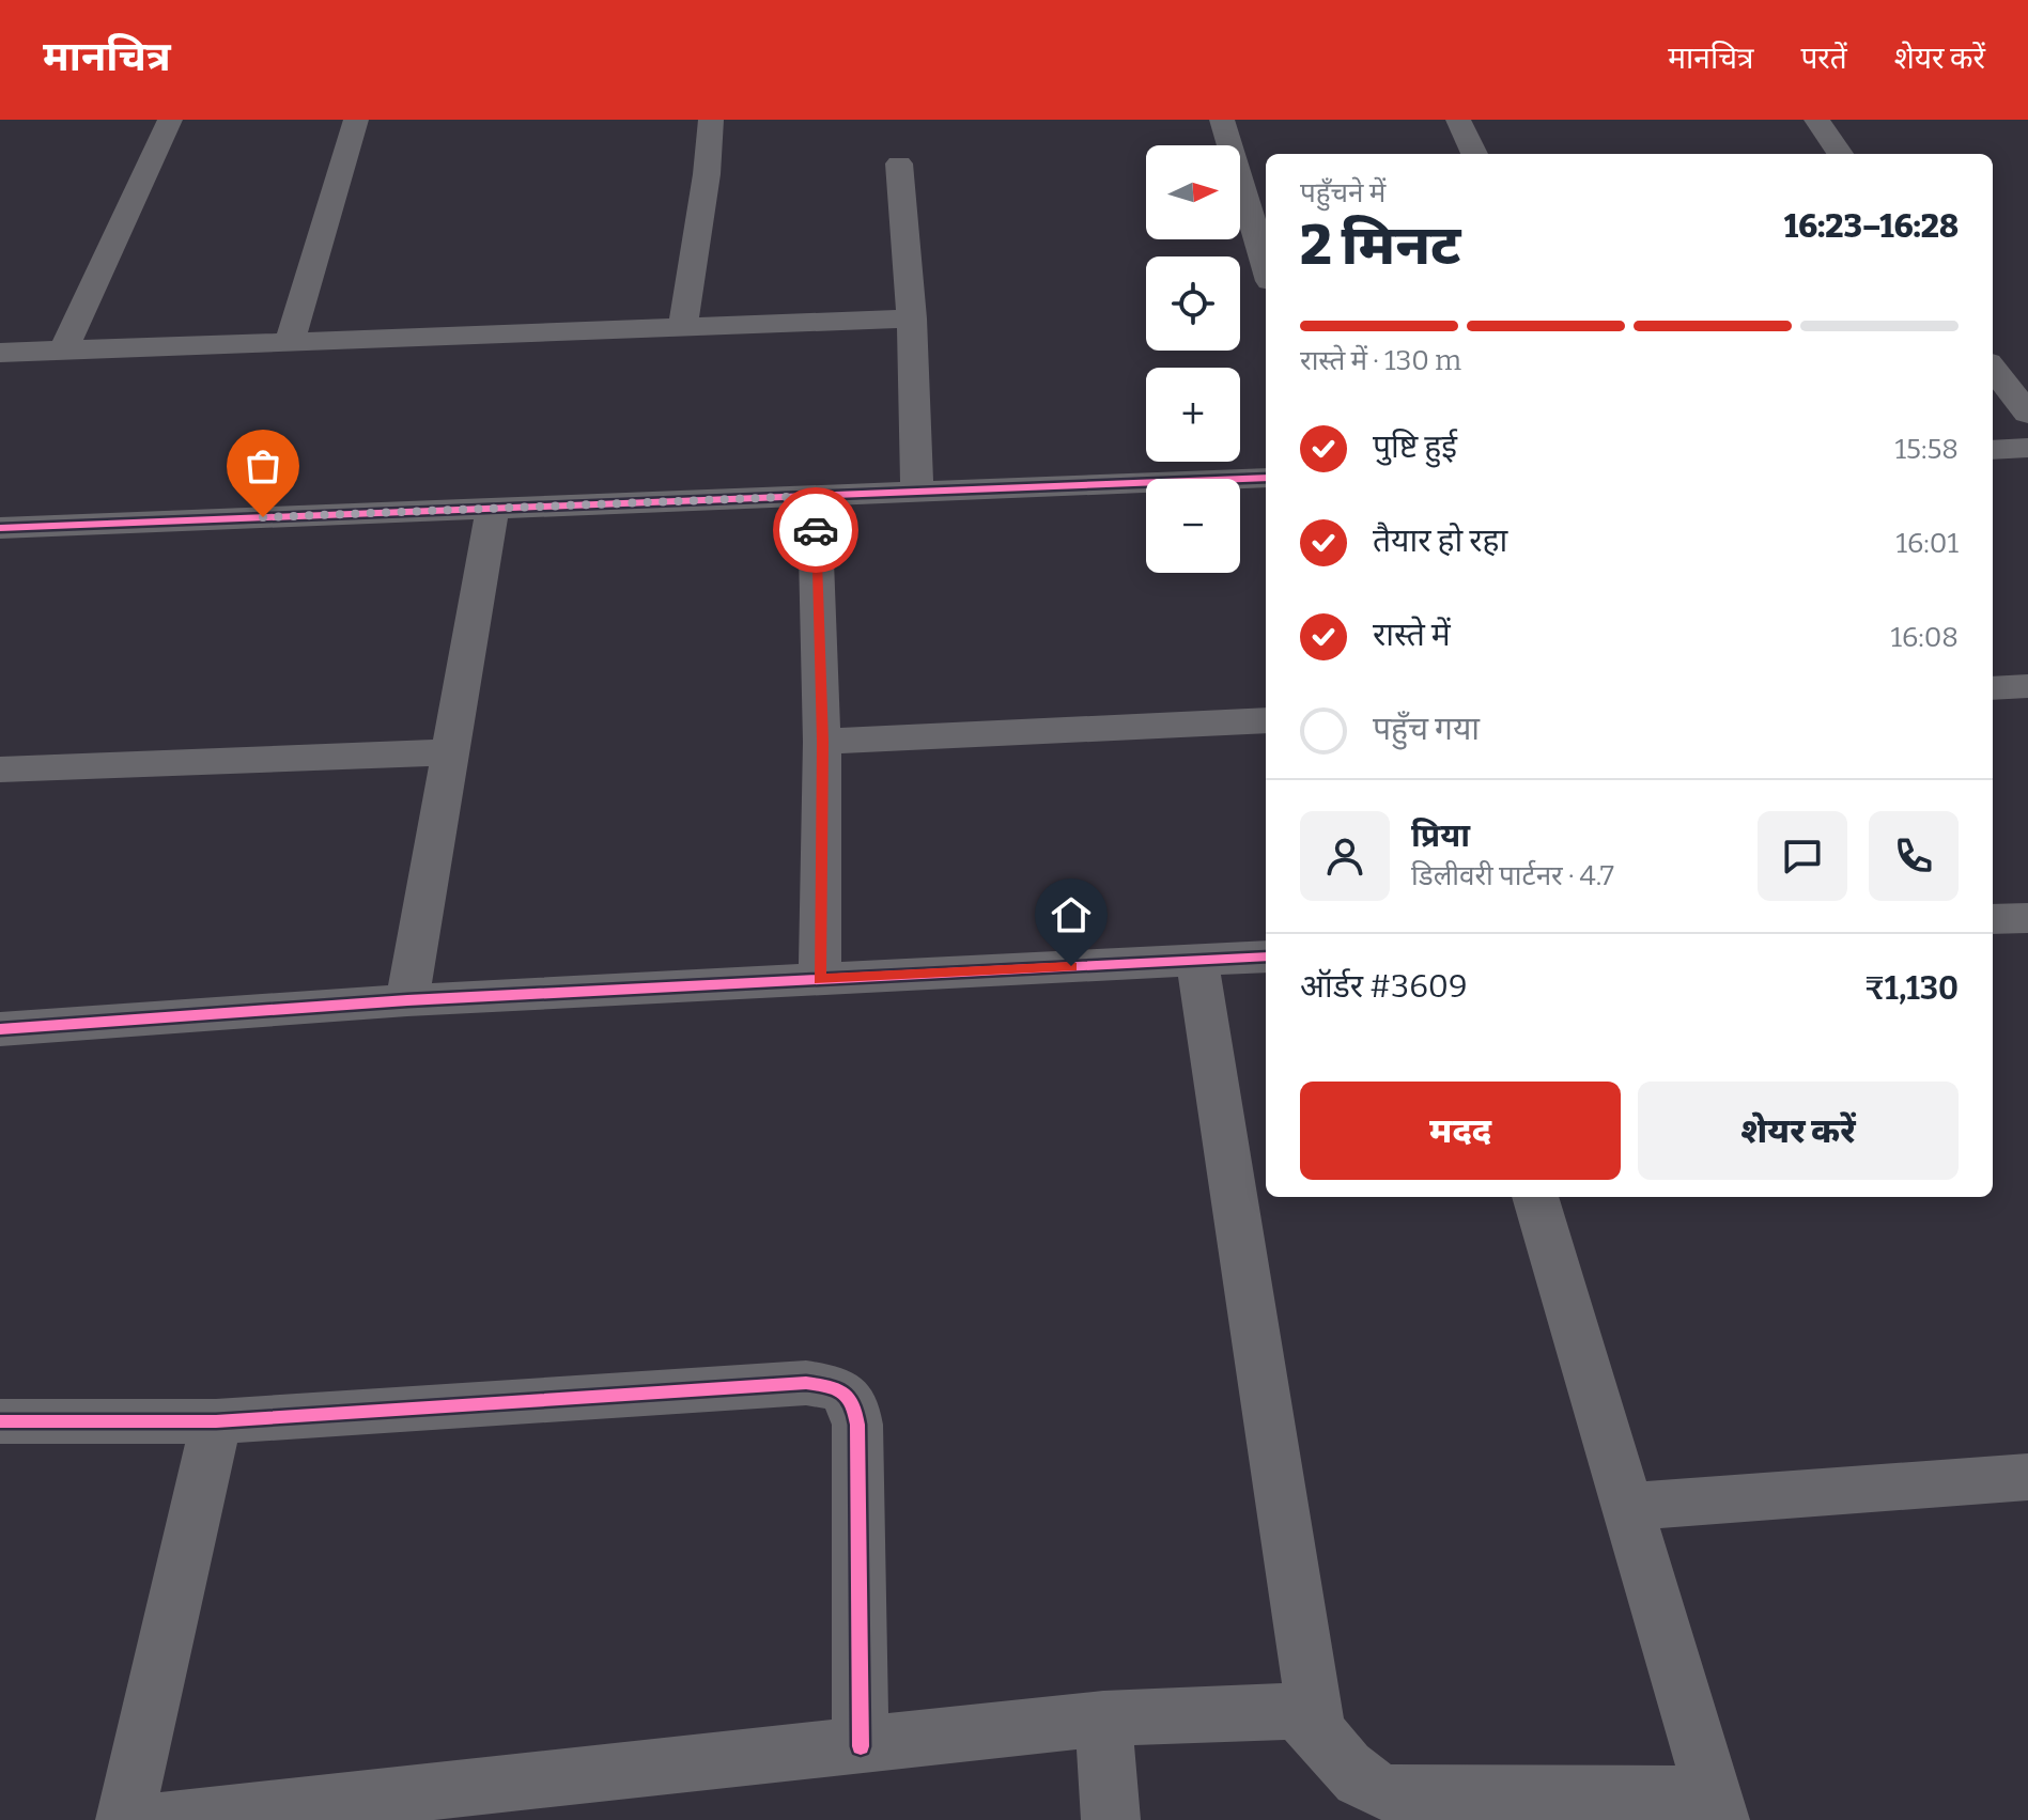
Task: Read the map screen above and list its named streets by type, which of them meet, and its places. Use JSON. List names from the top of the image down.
{
  "north": "right",
  "page": {
    "header": "मानचित्र",
    "nav": ["मानचित्र", "परतें", "शेयर करें"],
    "map_buttons": ["+", "−"],
    "heading": ["2 मिनट", "पहुँचने में", "16:23–16:28"],
    "panel": [
      "प्रिया",
      "डिलीवरी पार्टनर · 4.7",
      "ऑर्डर #3609",
      "₹1,130"
    ],
    "bar": "रास्ते में · 130 m",
    "list": [
      ["पुष्टि हुई", "15:58"],
      ["तैयार हो रहा", "16:01"],
      ["रास्ते में", "16:08"],
      "पहुँच गया"
    ],
    "buttons": ["मदद", "शेयर करें"]
  }
}
